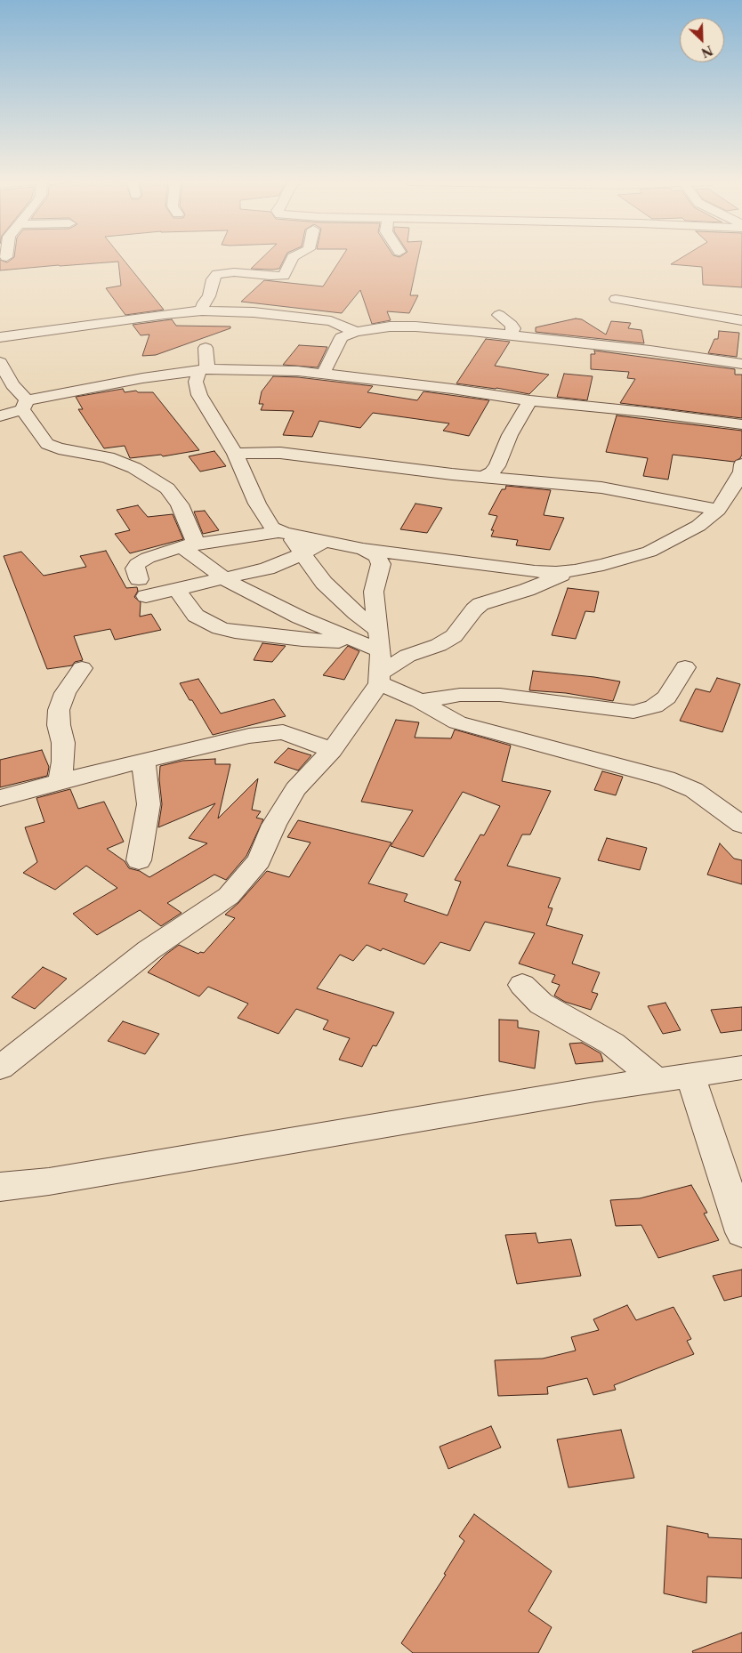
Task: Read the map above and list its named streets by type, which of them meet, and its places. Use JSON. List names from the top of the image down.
{
  "north": "bottom right"
}
